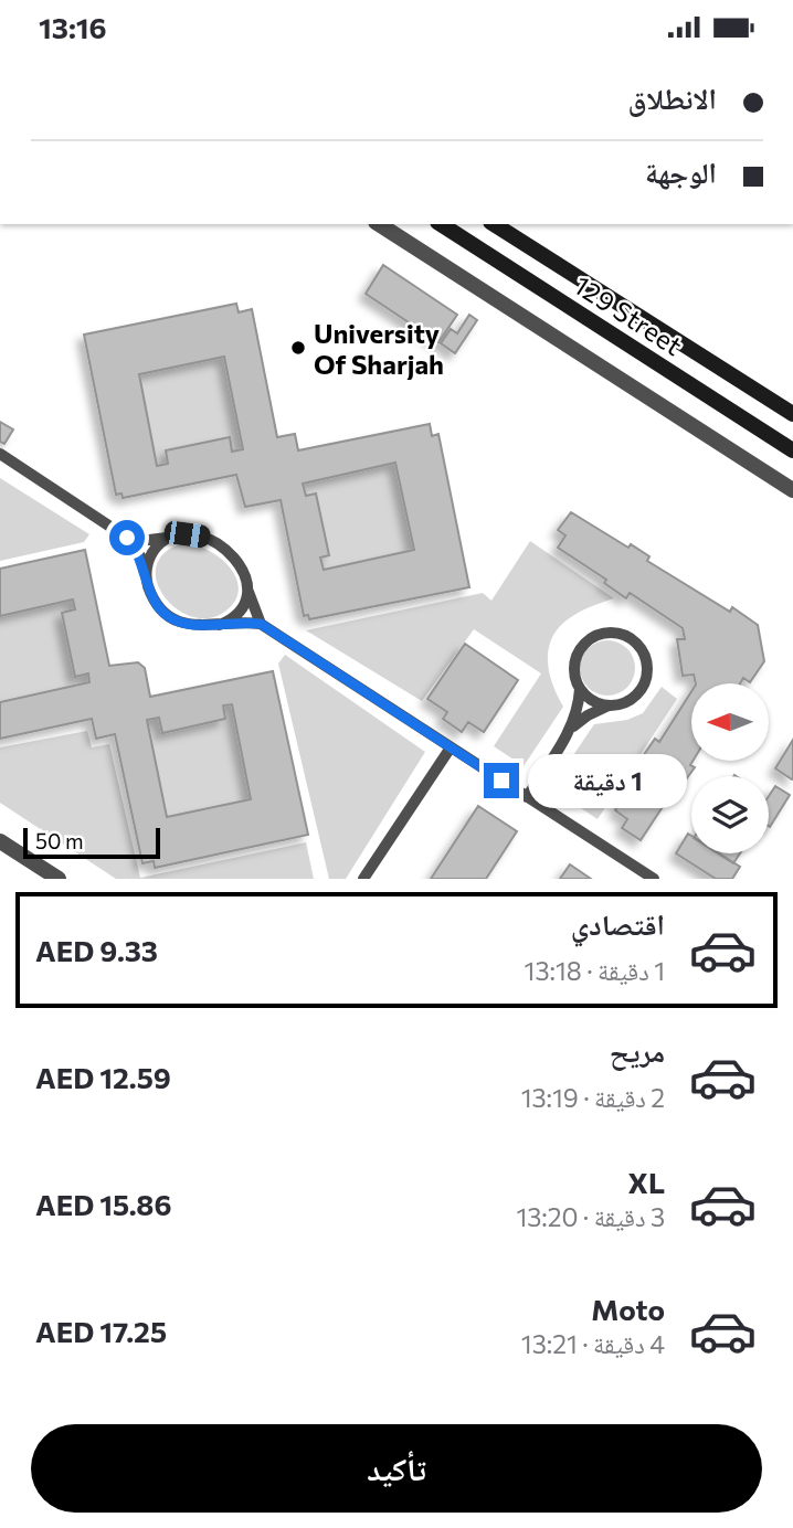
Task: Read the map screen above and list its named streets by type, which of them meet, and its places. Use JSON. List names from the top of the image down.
{
  "streets": {
    "street": ["129 Street"]
  },
  "places": ["University Of Sharjah"],
  "scale_bar": "50 m",
  "north": "left",
  "page": {
    "status": "13:16",
    "banner": ["الانطلاق", "الوجهة"],
    "bubble": "1 دقيقة",
    "scale": "50 m",
    "list": [
      {
        "name": "اقتصادي",
        "note": "1 دقيقة · 13:18",
        "value": "AED 9.33"
      },
      {
        "name": "مريح",
        "note": "2 دقيقة · 13:19",
        "value": "AED 12.59"
      },
      {
        "name": "XL",
        "note": "3 دقيقة · 13:20",
        "value": "AED 15.86"
      },
      {
        "name": "Moto",
        "note": "4 دقيقة · 13:21",
        "value": "AED 17.25"
      }
    ],
    "buttons": "تأكيد"
  }
}
